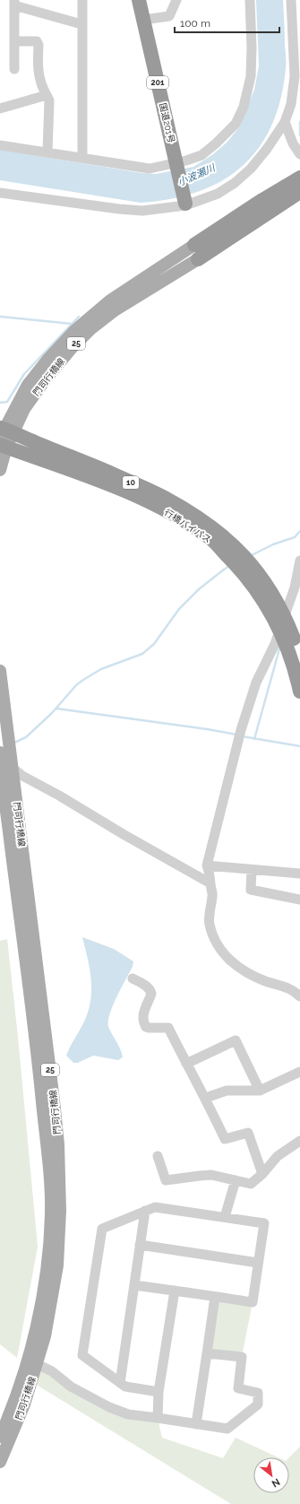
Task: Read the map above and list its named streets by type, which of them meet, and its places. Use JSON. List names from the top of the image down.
{
  "streets": {
    "highway": [
      "201",
      "国道201号",
      "10",
      "行橋バイパス"
    ],
    "main road": ["25", "門司行橋線"]
  },
  "crossings": [
    ["門司行橋線", "行橋バイパス"]
  ],
  "water": ["小波瀬川"],
  "scale_bar": "100 m",
  "north": "bottom right"
}
